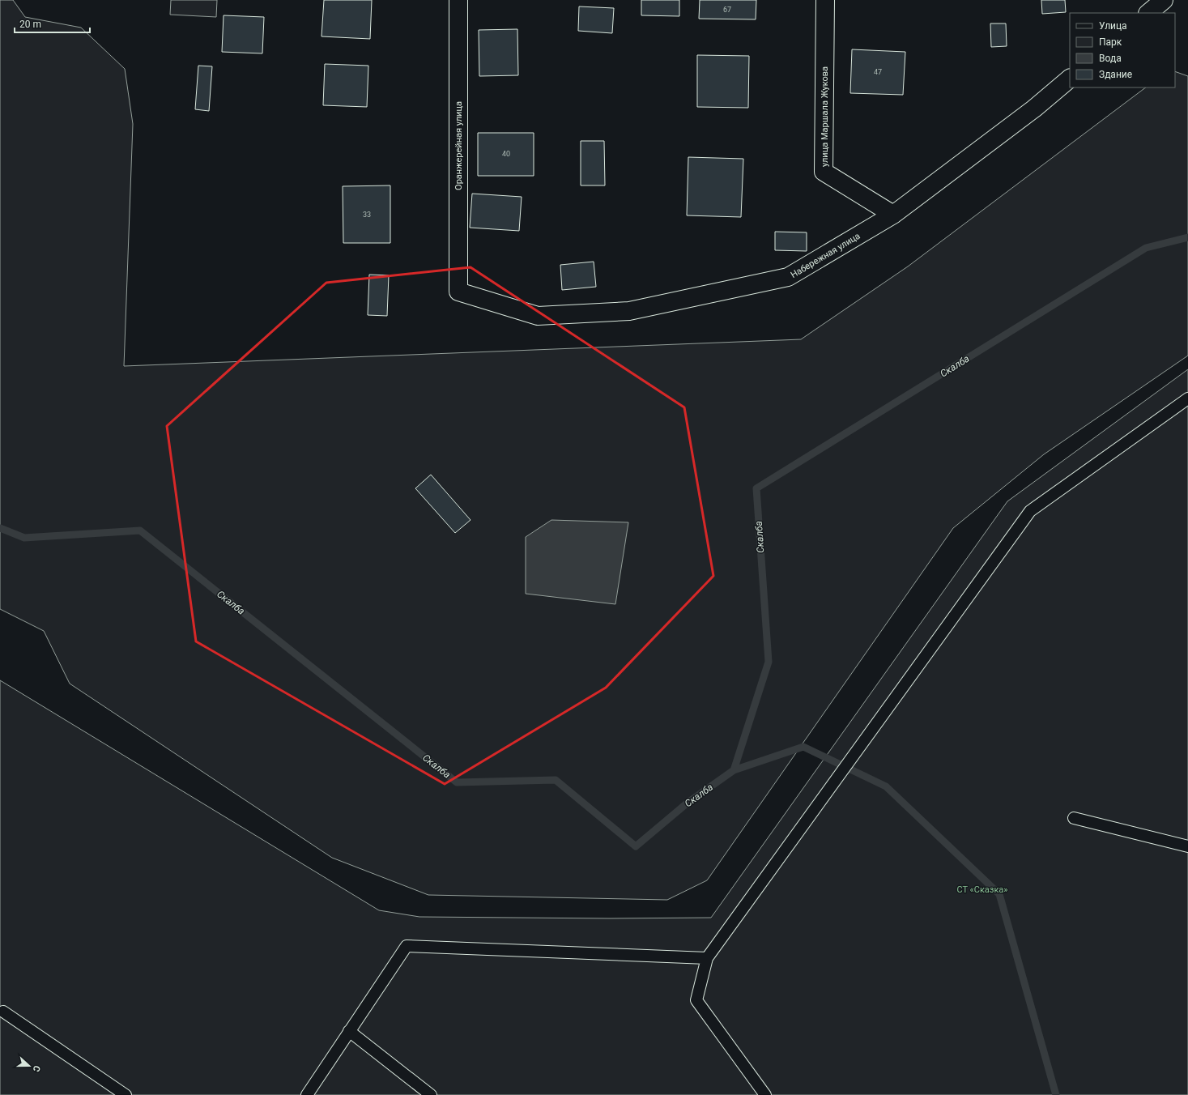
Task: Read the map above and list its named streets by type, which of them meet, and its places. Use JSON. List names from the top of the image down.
{
  "streets": {
    "street": ["улица Маршала Жукова", "Оранжерейная улица", "Набережная улица"]
  },
  "crossings": [
    ["улица Маршала Жукова", "Набережная улица"],
    ["Оранжерейная улица", "Набережная улица"]
  ],
  "water": ["Скалба"],
  "parks": ["СТ «Сказка»"],
  "house_numbers": [
    "67",
    "47",
    "40",
    "33"
  ],
  "legend": [
    "Улица",
    "Парк",
    "Вода",
    "Здание"
  ],
  "scale_bar": "20 m",
  "north": "right"
}
